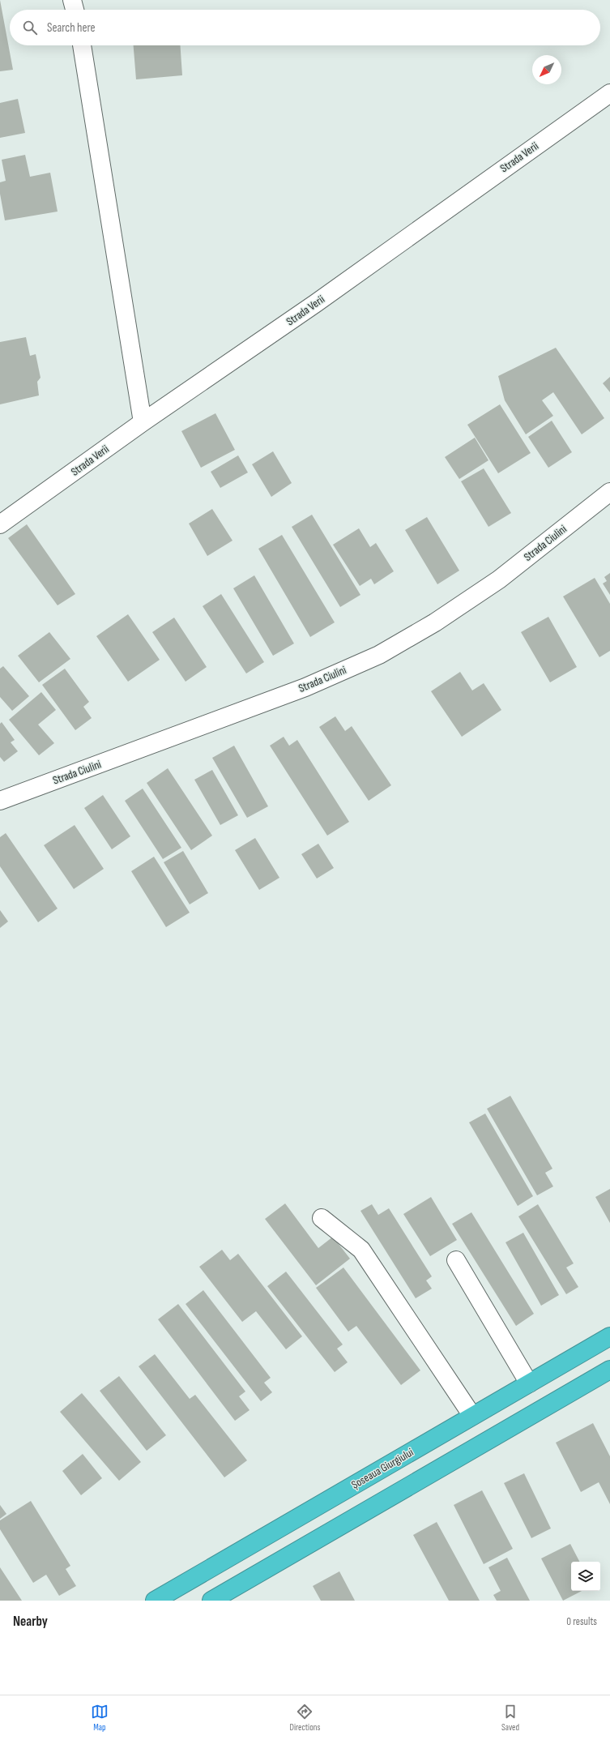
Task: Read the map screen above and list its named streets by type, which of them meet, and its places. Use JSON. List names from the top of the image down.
{
  "streets": {
    "highway": ["Șoseaua Giurgiului"],
    "street": ["Strada Verii", "Strada Ciulini"]
  },
  "north": "bottom left",
  "page": {
    "search": "Search here",
    "heading": ["Nearby", "0 results"],
    "nav": ["Map", "Directions", "Saved"]
  }
}
